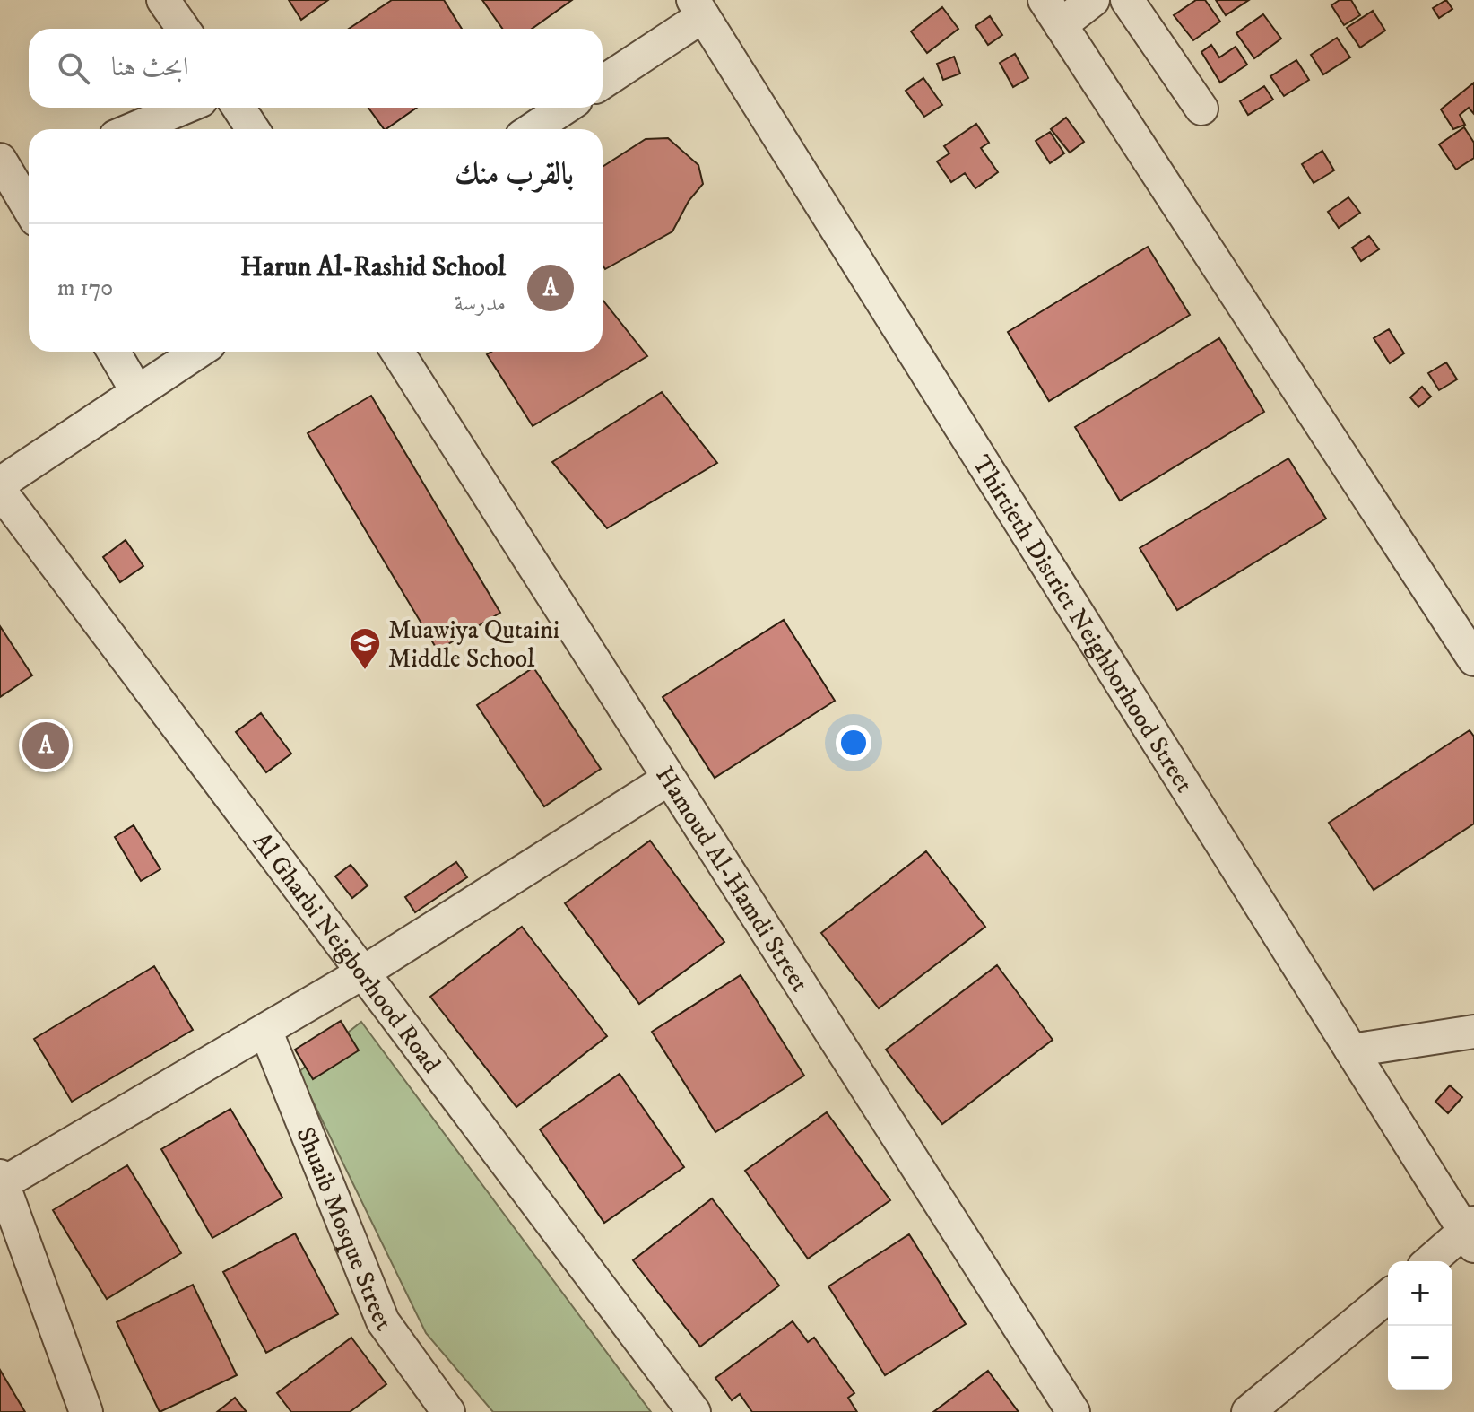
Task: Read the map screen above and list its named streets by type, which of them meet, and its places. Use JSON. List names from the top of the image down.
{
  "streets": {
    "street": [
      "Thirtieth District Neighborhood Street",
      "Hamoud Al-Hamdi Street",
      "Al Gharbi Neigborhood Road",
      "Shuaib Mosque Street"
    ]
  },
  "places": {
    "school or university": ["Muawiya Qutaini Middle School"]
  },
  "page": {
    "search": "ابحث هنا",
    "heading": "بالقرب منك",
    "list": [
      {
        "mark": "A",
        "name": "Harun Al-Rashid School",
        "note": "مدرسة",
        "value": "170 m"
      }
    ],
    "pins": "A",
    "map_buttons": ["+", "−"]
  }
}
